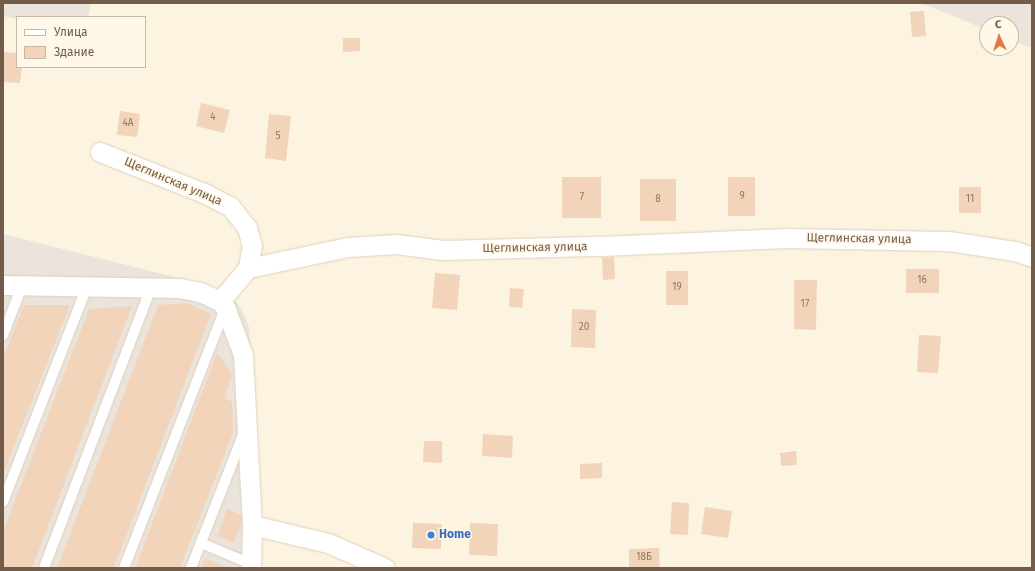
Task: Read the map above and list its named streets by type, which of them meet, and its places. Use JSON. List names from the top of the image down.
{
  "streets": {
    "street": ["Щеглинская улица"]
  },
  "places": ["Home"],
  "house_numbers": [
    "4",
    "4А",
    "5",
    "9",
    "7",
    "8",
    "11",
    "16",
    "19",
    "17",
    "20",
    "18Б"
  ],
  "legend": ["Улица", "Здание"],
  "north": "top"
}
